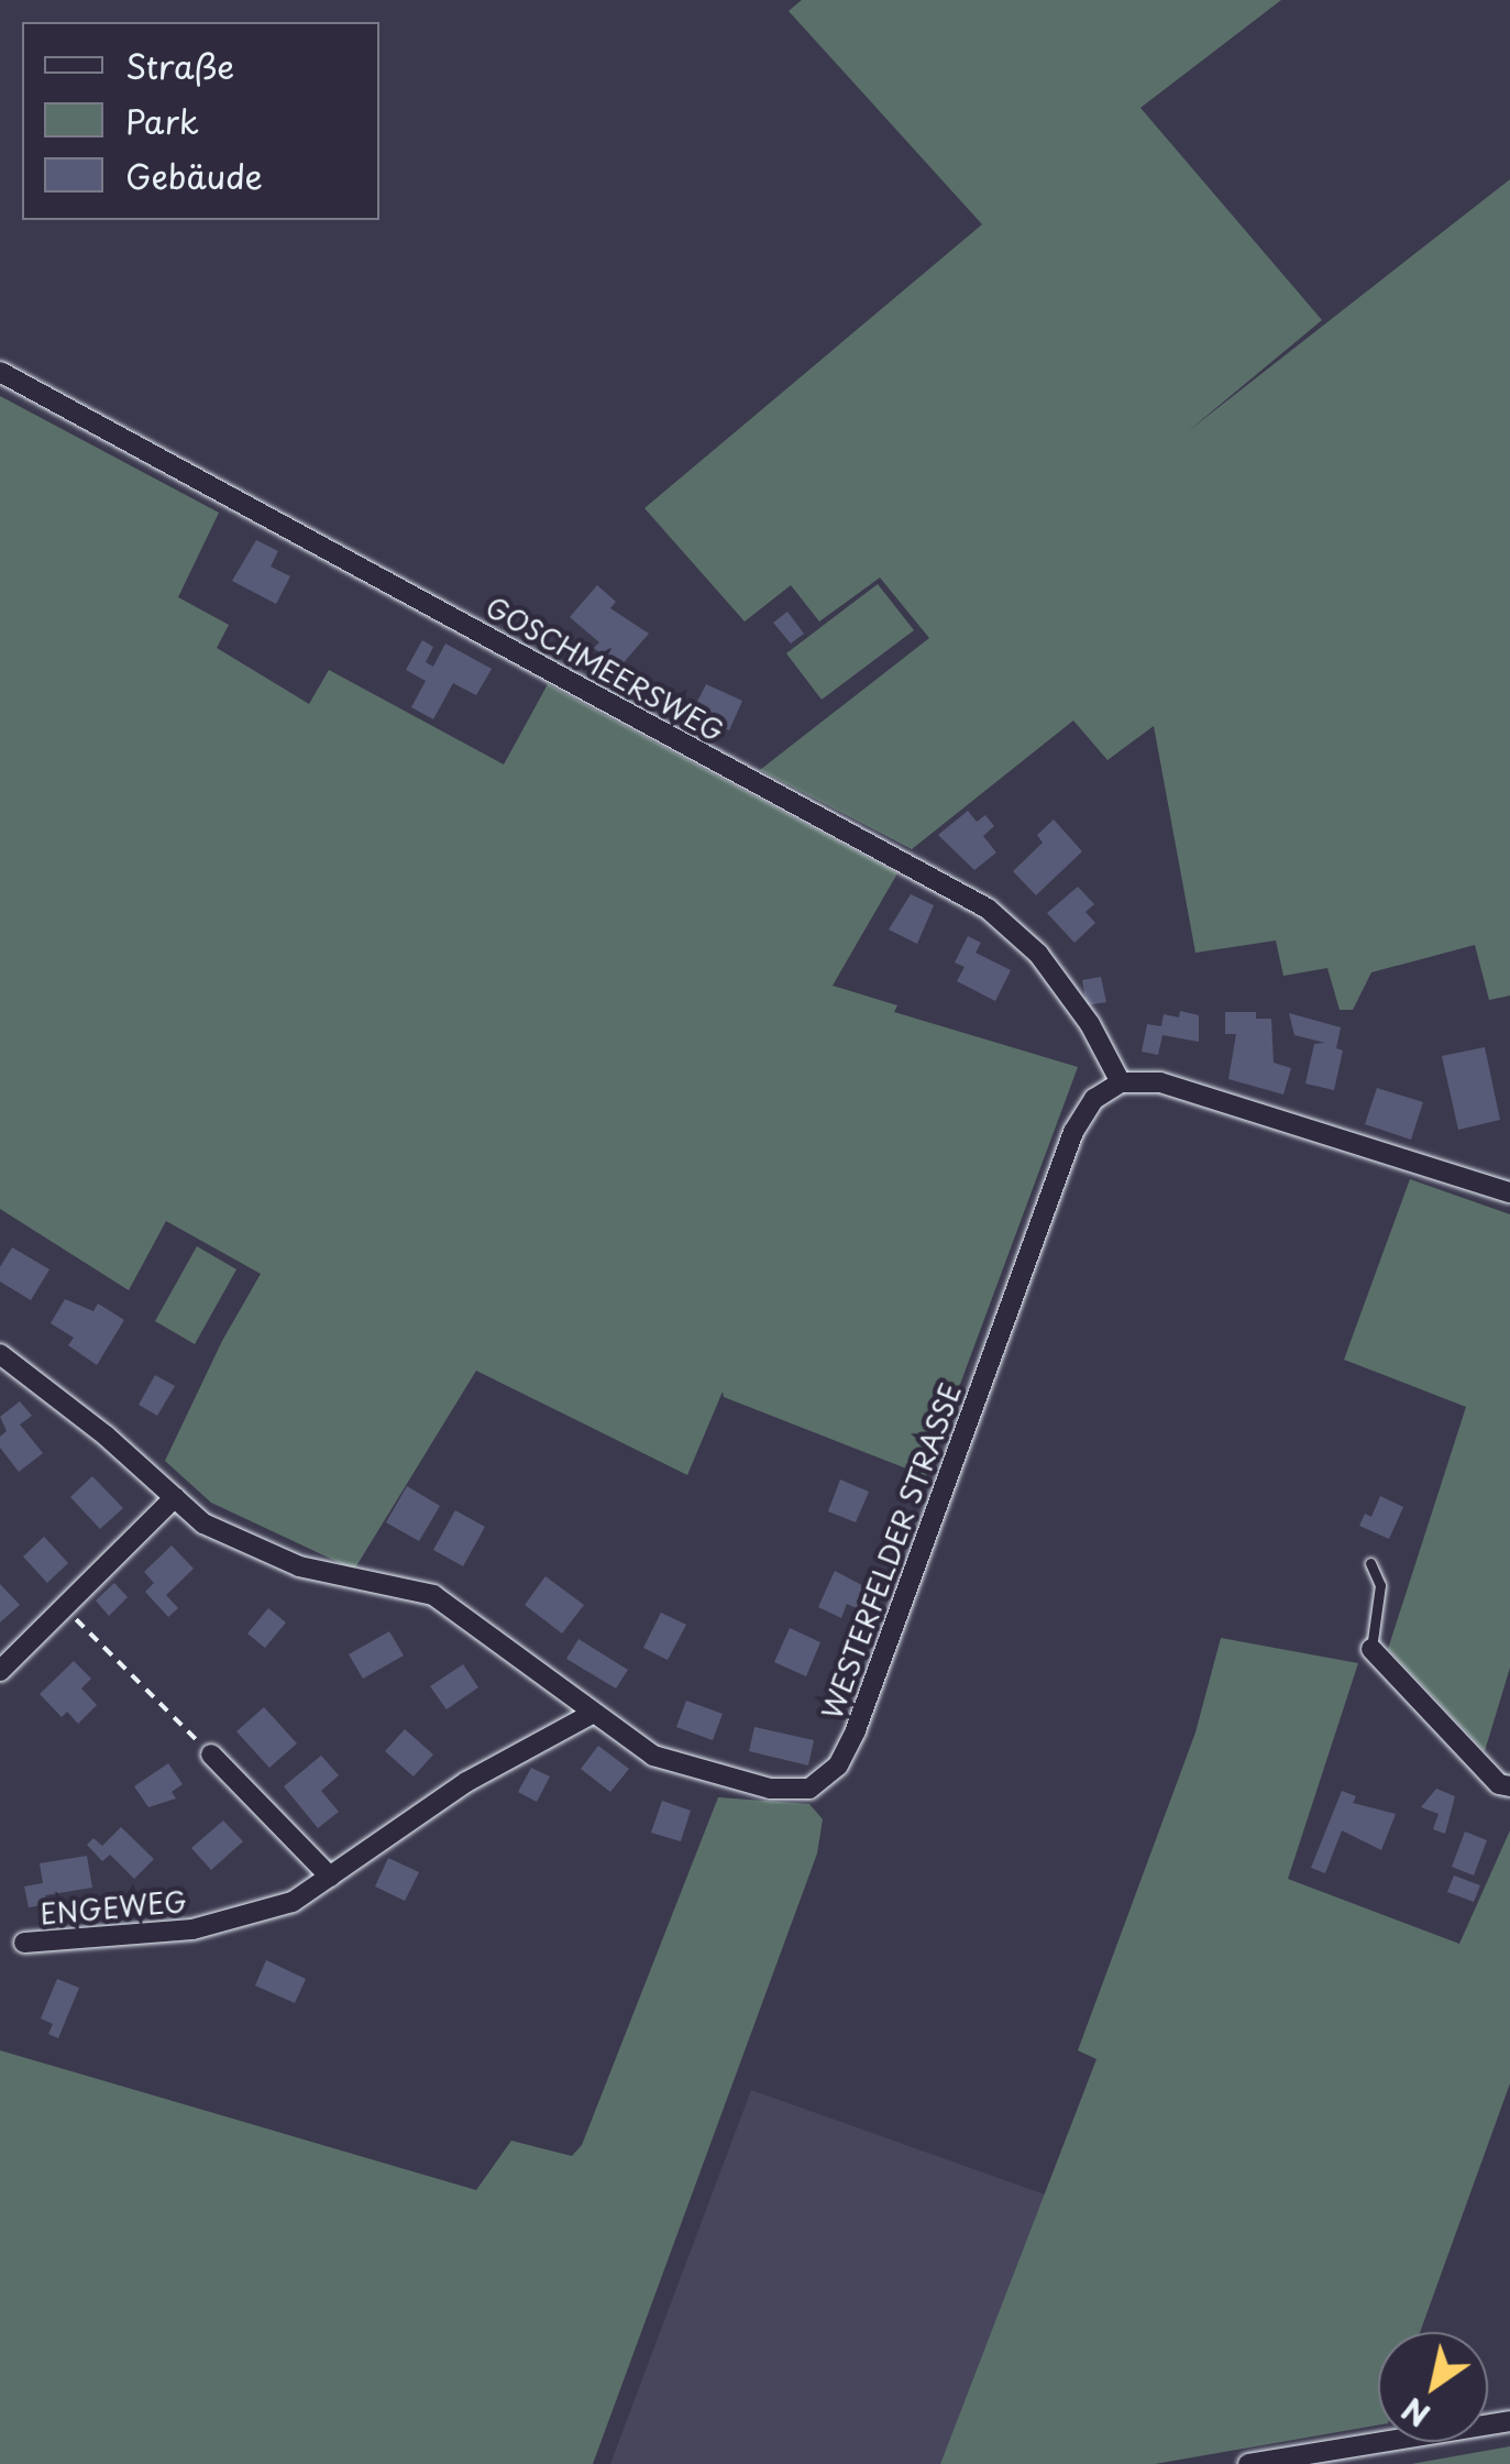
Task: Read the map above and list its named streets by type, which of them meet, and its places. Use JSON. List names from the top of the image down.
{
  "streets": {
    "street": ["GOSCHMEERSWEG", "WESTERFELDER STRASSE", "ENGEWEG"]
  },
  "crossings": [
    ["GOSCHMEERSWEG", "WESTERFELDER STRASSE"],
    ["WESTERFELDER STRASSE", "ENGEWEG"]
  ],
  "legend": ["Straße", "Park", "Gebäude"],
  "north": "bottom left"
}
